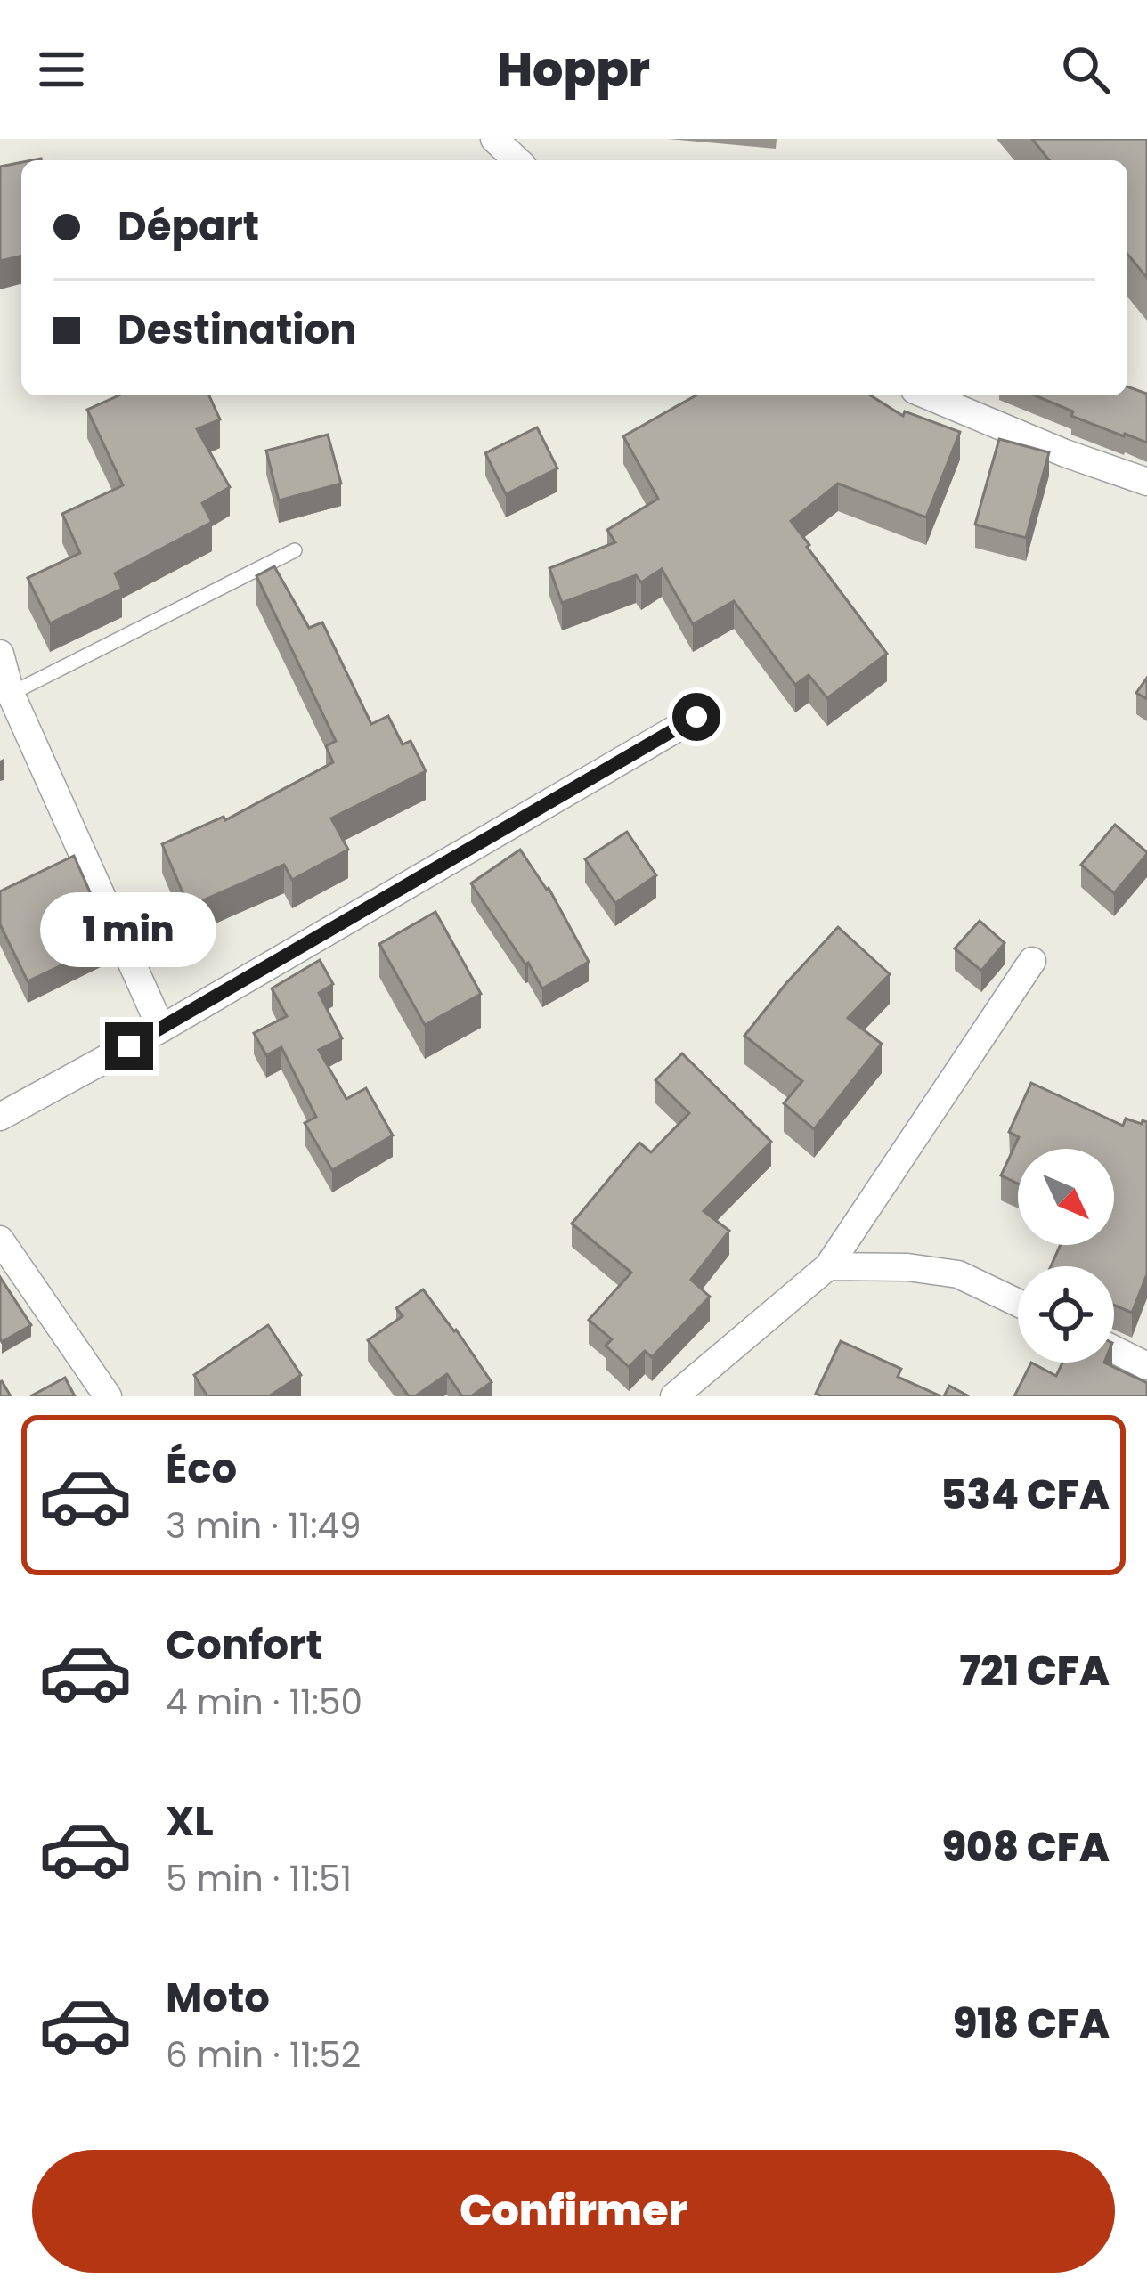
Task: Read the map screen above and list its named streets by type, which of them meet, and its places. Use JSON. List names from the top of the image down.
{
  "north": "bottom right",
  "page": {
    "header": "Hoppr",
    "banner": ["Départ", "Destination"],
    "bubble": "1 min",
    "list": [
      {
        "name": "Éco",
        "note": "3 min · 11:49",
        "value": "534 CFA"
      },
      {
        "name": "Confort",
        "note": "4 min · 11:50",
        "value": "721 CFA"
      },
      {
        "name": "XL",
        "note": "5 min · 11:51",
        "value": "908 CFA"
      },
      {
        "name": "Moto",
        "note": "6 min · 11:52",
        "value": "918 CFA"
      }
    ],
    "buttons": "Confirmer"
  }
}
